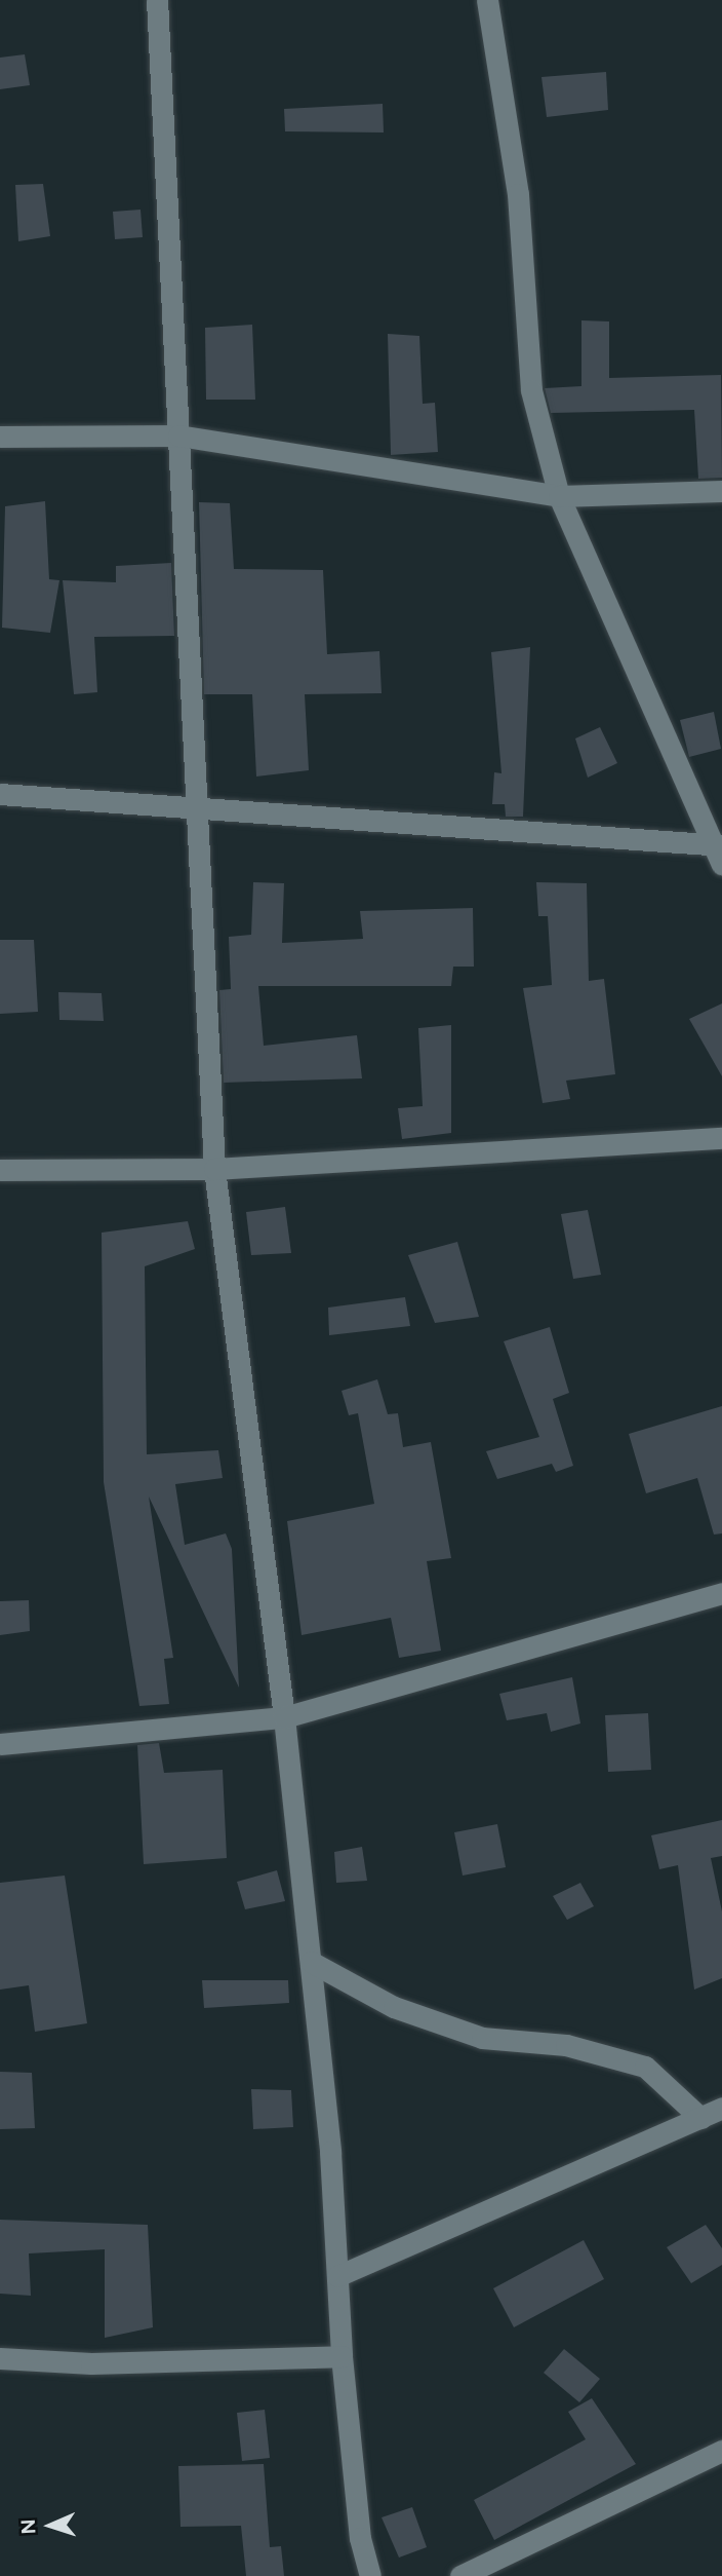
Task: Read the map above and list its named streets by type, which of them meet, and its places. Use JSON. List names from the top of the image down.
{
  "north": "left"
}
